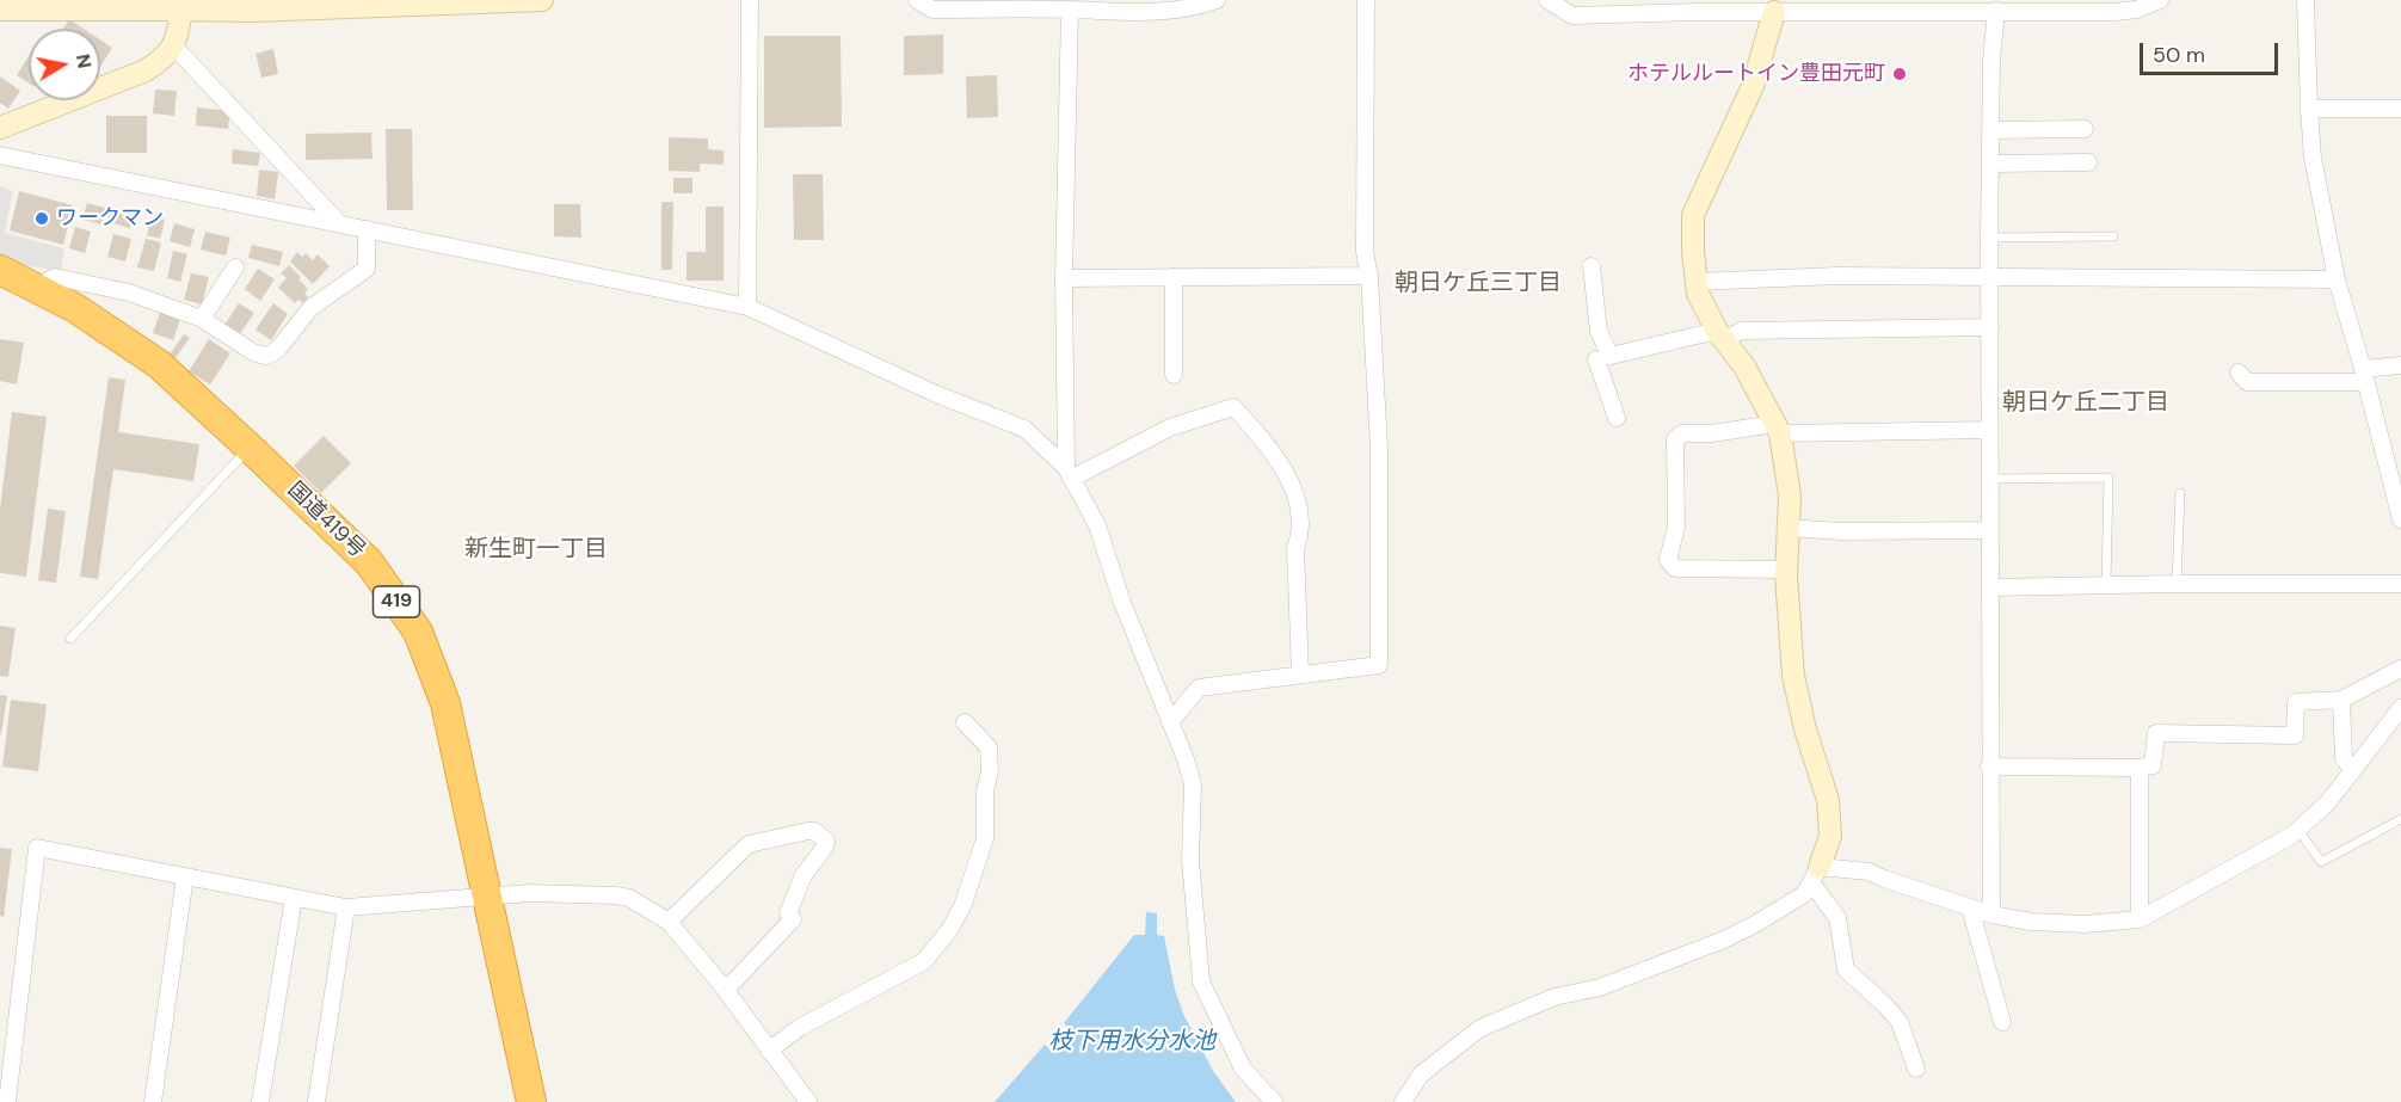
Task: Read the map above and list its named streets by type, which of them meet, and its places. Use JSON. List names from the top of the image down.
{
  "streets": {
    "highway": ["国道419号", "419"]
  },
  "districts": ["朝日ケ丘三丁目", "朝日ケ丘二丁目", "新生町一丁目"],
  "water": ["枝下用水分水池"],
  "places": ["ホテルルートイン豊田元町", "ワークマン"],
  "scale_bar": "50 m",
  "north": "right"
}
